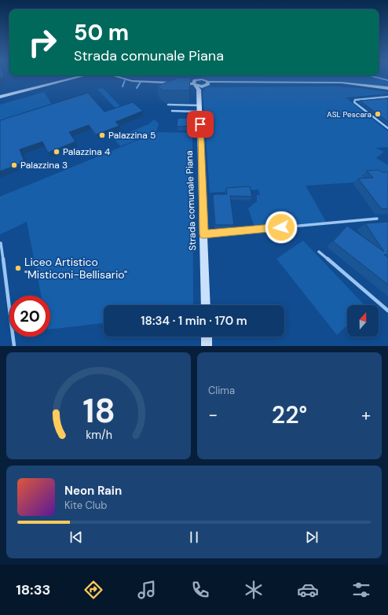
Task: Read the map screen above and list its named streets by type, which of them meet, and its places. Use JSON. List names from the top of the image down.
{
  "streets": {
    "street": ["Strada comunale Piana"]
  },
  "places": [
    "ASL Pescara",
    "Palazzina 5",
    "Palazzina 4",
    "Palazzina 3",
    "Liceo Artistico \"Misticoni-Bellisario\""
  ],
  "north": "top",
  "page": {
    "turn": ["50 m", "Strada comunale Piana"],
    "limit": "20",
    "trip": "18:34 · 1 min · 170 m",
    "tile": "Clima",
    "heat": ["−", "22°", "+"],
    "song": ["Neon Rain", "Kite Club"],
    "tabs": "18:33",
    "gauge": ["18", "km/h"]
  }
}
